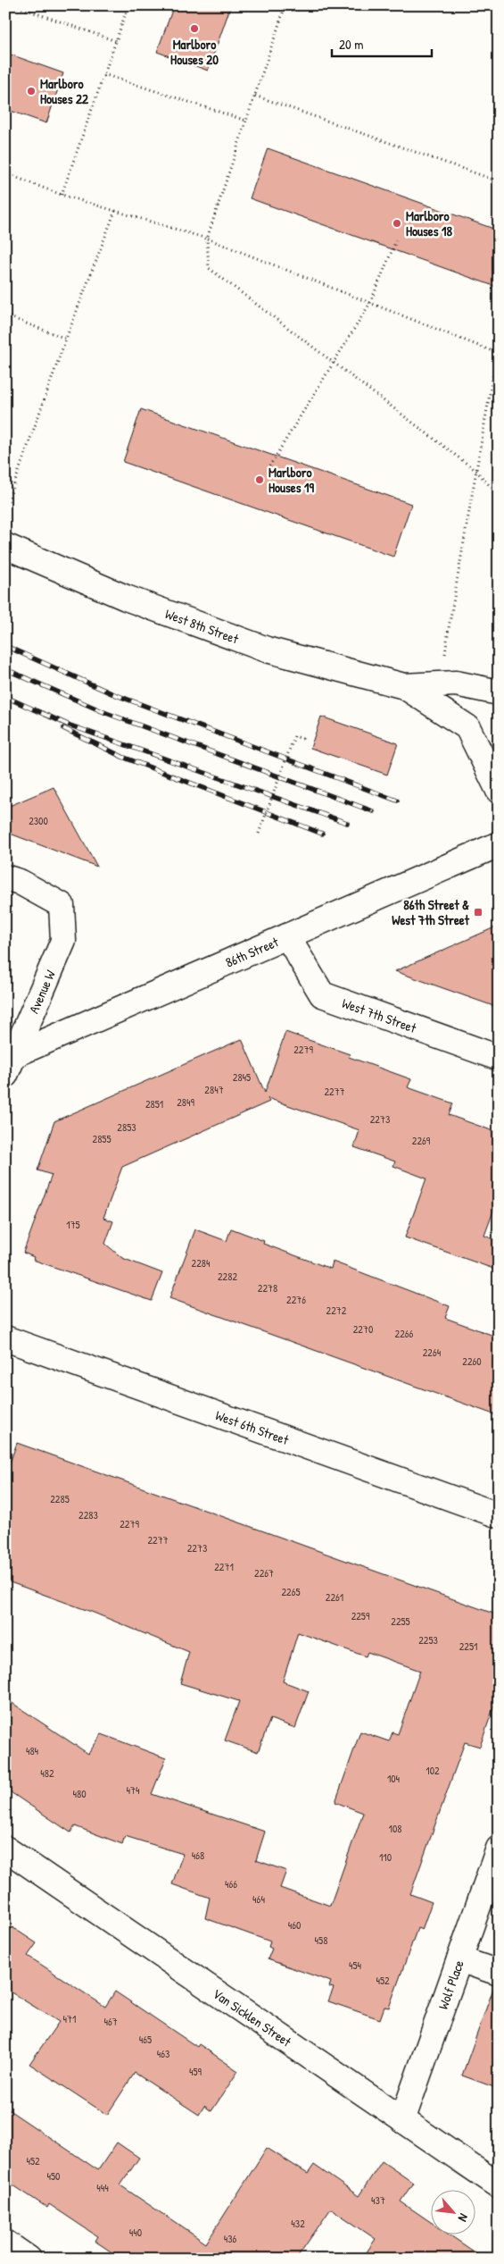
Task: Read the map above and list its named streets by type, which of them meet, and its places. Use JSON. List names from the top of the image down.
{
  "streets": {
    "street": [
      "West 8th Street",
      "86th Street",
      "Avenue W",
      "West 7th Street",
      "West 6th Street",
      "Wolf Place",
      "Van Sicklen Street"
    ]
  },
  "crossings": [
    ["86th Street", "Avenue W"],
    ["86th Street", "West 7th Street"],
    ["Wolf Place", "Van Sicklen Street"]
  ],
  "places": {
    "other": [
      "Marlboro Houses 20",
      "Marlboro Houses 22",
      "Marlboro Houses 18",
      "Marlboro Houses 19"
    ],
    "transit": ["86th Street & West 7th Street"]
  },
  "house_numbers": [
    "2300",
    "2279",
    "2845",
    "2847",
    "2277",
    "2849",
    "2851",
    "2273",
    "2853",
    "2855",
    "2269",
    "175",
    "2284",
    "2282",
    "2278",
    "2276",
    "2272",
    "2270",
    "2266",
    "2264",
    "2260",
    "2285",
    "2283",
    "2279",
    "2277",
    "2273",
    "2271",
    "2267",
    "2265",
    "2261",
    "2259",
    "2255",
    "2253",
    "2251",
    "484",
    "102",
    "482",
    "104",
    "474",
    "480",
    "108",
    "468",
    "110",
    "466",
    "464",
    "460",
    "458",
    "454",
    "452",
    "471",
    "467",
    "465",
    "463",
    "459",
    "452",
    "450",
    "444",
    "437",
    "432",
    "440",
    "436"
  ],
  "scale_bar": "20 m",
  "north": "bottom right"
}
